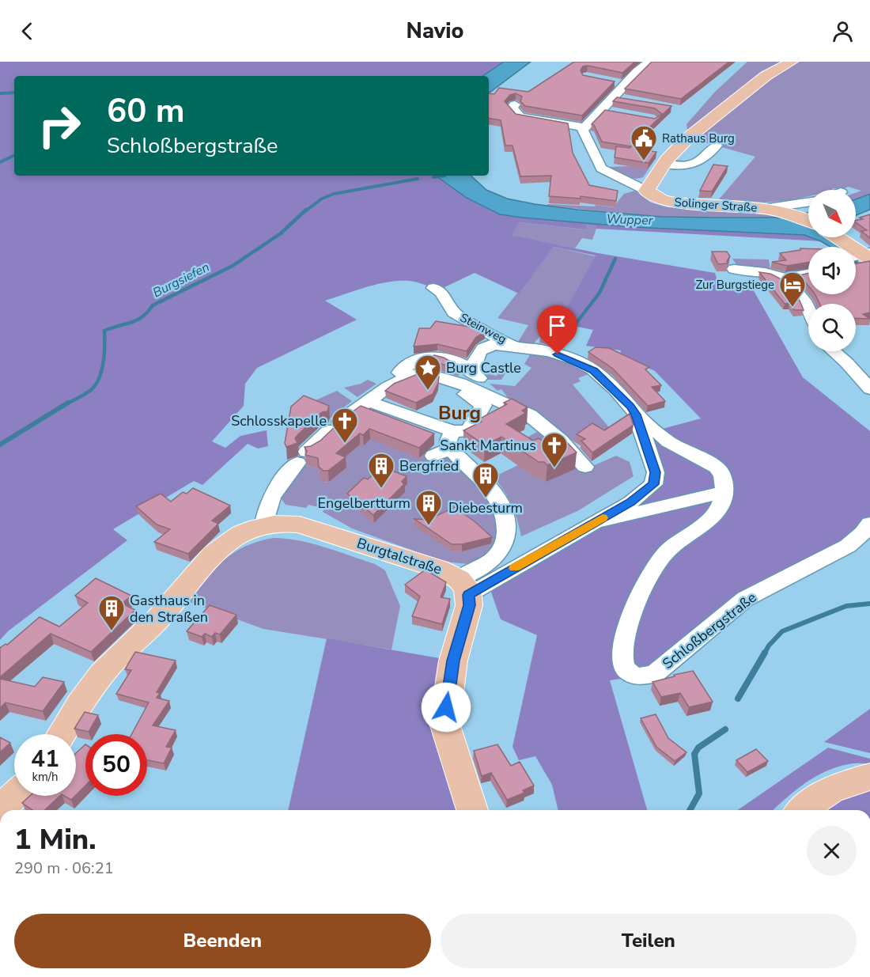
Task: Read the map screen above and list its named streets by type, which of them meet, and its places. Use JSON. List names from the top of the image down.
{
  "streets": {
    "main road": ["Solinger Straße", "Burgtalstraße"],
    "street": ["Steinweg", "Schloßbergstraße"]
  },
  "crossings": [
    ["Steinweg", "Schloßbergstraße"]
  ],
  "districts": ["Burg"],
  "water": ["Wupper", "Burgsiefen"],
  "places": {
    "public building": ["Rathaus Burg"],
    "hotel": ["Zur Burgstiege"],
    "place": ["Burg Castle"],
    "church": ["Schlosskapelle", "Sankt Martinus"],
    "building": [
      "Bergfried",
      "Diebesturm",
      "Engelbertturm",
      "Gasthaus in den Straßen"
    ]
  },
  "north": "bottom right",
  "page": {
    "header": "Navio",
    "turn": ["60 m", "Schloßbergstraße"],
    "speed": "41 km/h",
    "limit": "50",
    "heading": ["1 Min.", "290 m · 06:21"],
    "buttons": ["Beenden", "Teilen"]
  }
}
